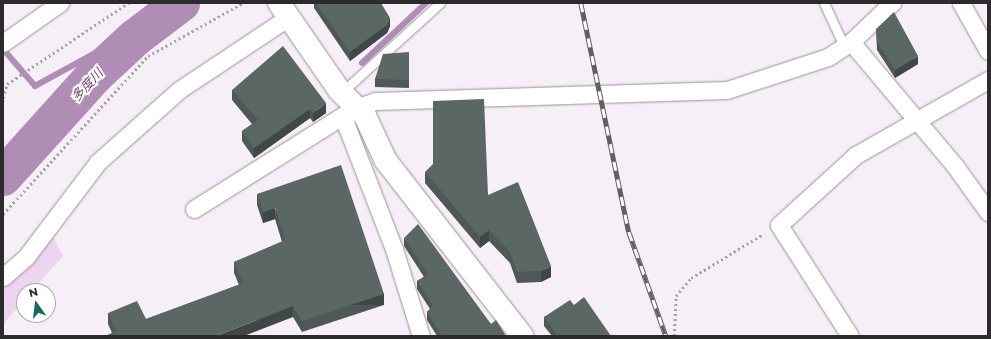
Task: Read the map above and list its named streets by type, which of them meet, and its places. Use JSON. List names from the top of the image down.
{
  "water": ["多度川"],
  "north": "top"
}
